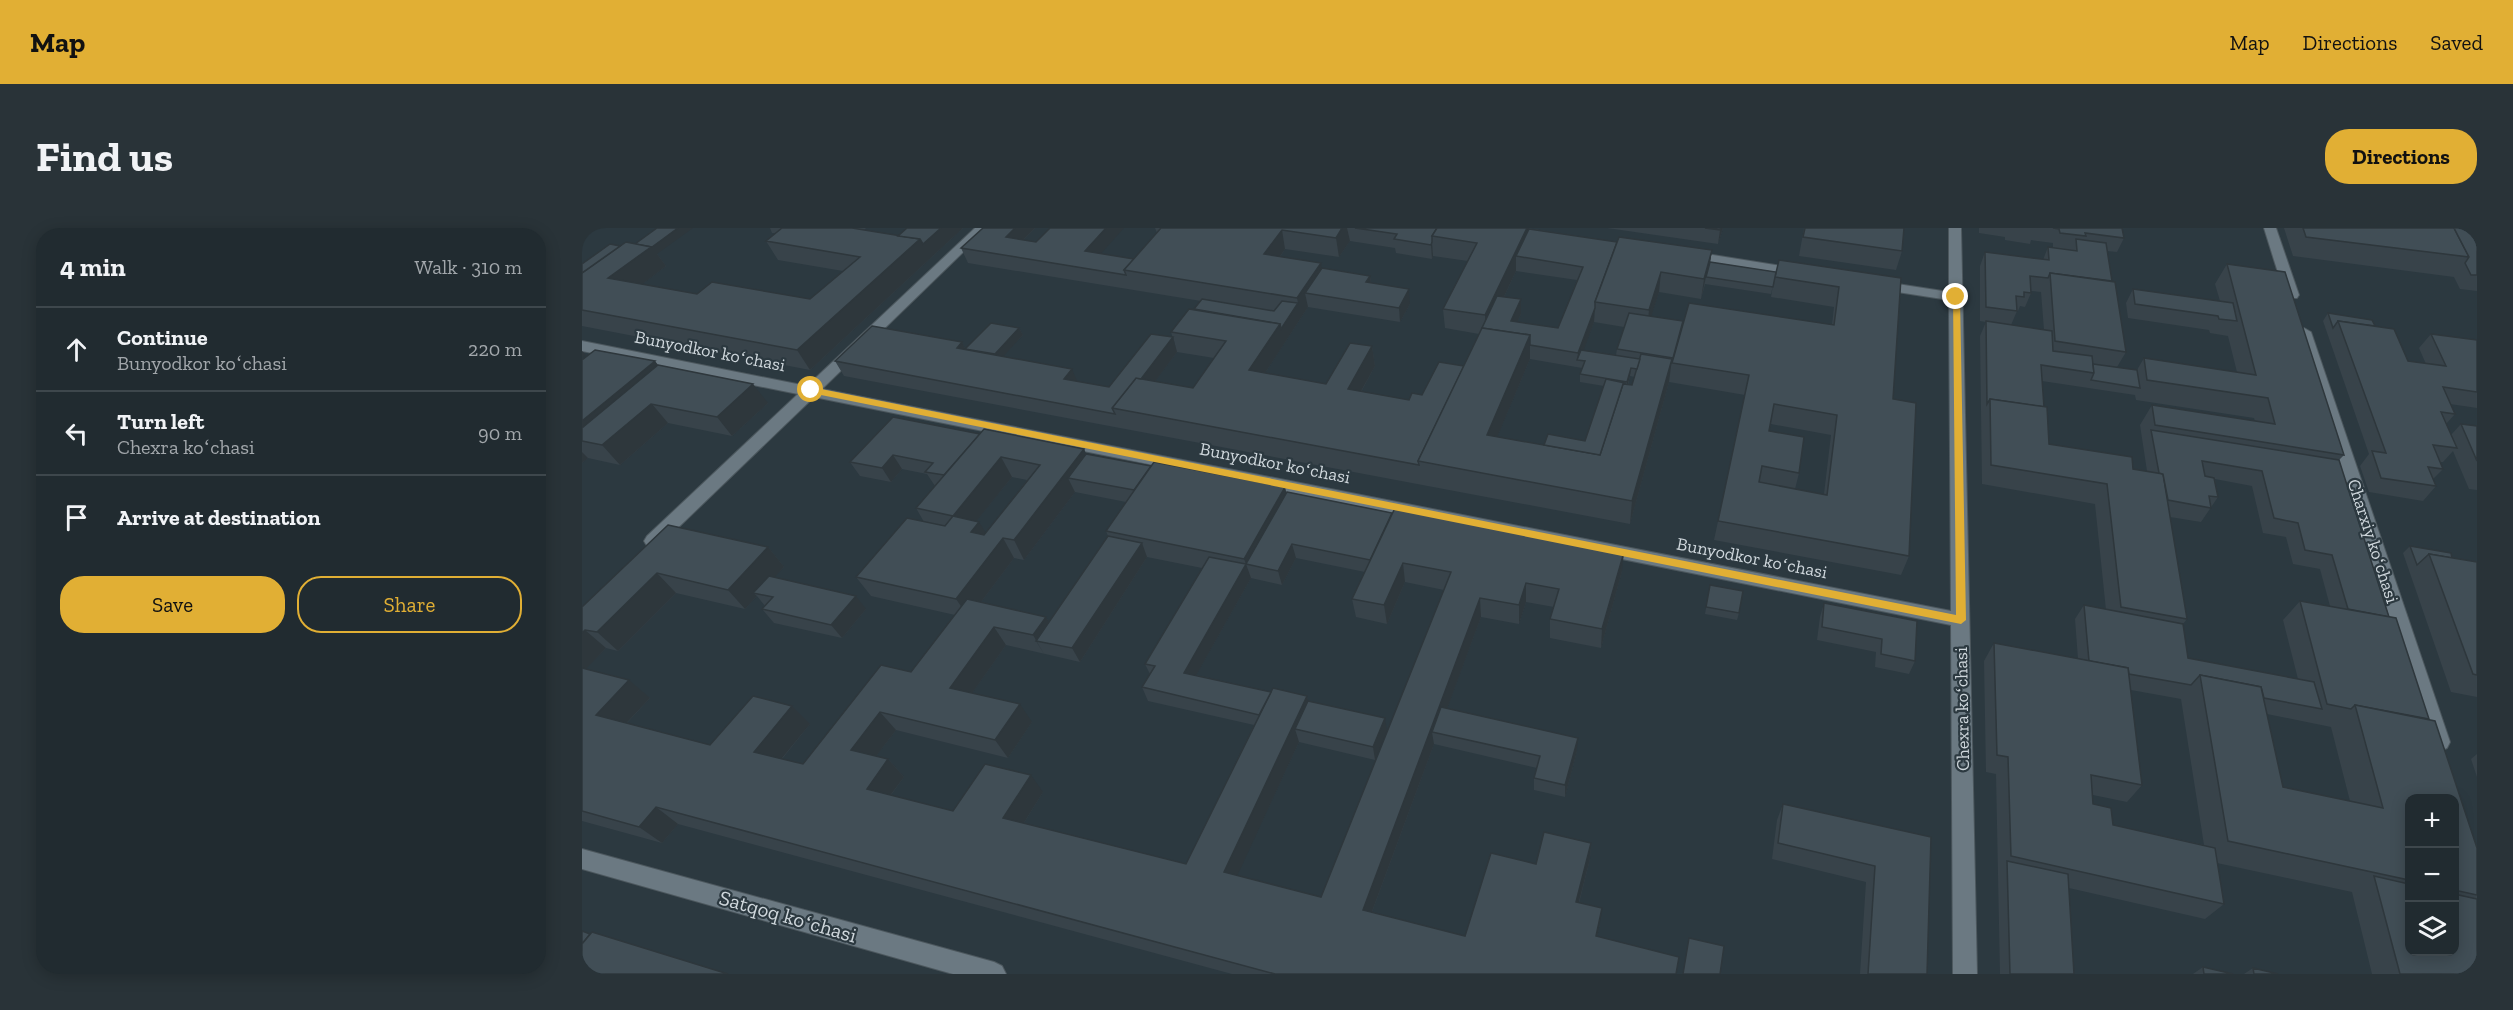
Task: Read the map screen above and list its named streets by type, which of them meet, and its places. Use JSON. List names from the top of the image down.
{
  "streets": {
    "street": [
      "Bunyodkor koʻchasi",
      "Charxiy koʻchasi",
      "Chexra koʻchasi",
      "Satqoq koʻchasi"
    ]
  },
  "crossings": [
    ["Bunyodkor koʻchasi", "Chexra koʻchasi"]
  ],
  "page": {
    "header": "Map",
    "nav": ["Map", "Directions", "Saved"],
    "buttons": [
      "Directions",
      ["Save", "Share"]
    ],
    "title": "Find us",
    "heading": ["4 min", "Walk · 310 m"],
    "list": [
      ["Continue", "Bunyodkor koʻchasi", "220 m"],
      ["Turn left", "Chexra koʻchasi", "90 m"],
      "Arrive at destination"
    ],
    "map_buttons": ["+", "−"]
  }
}
